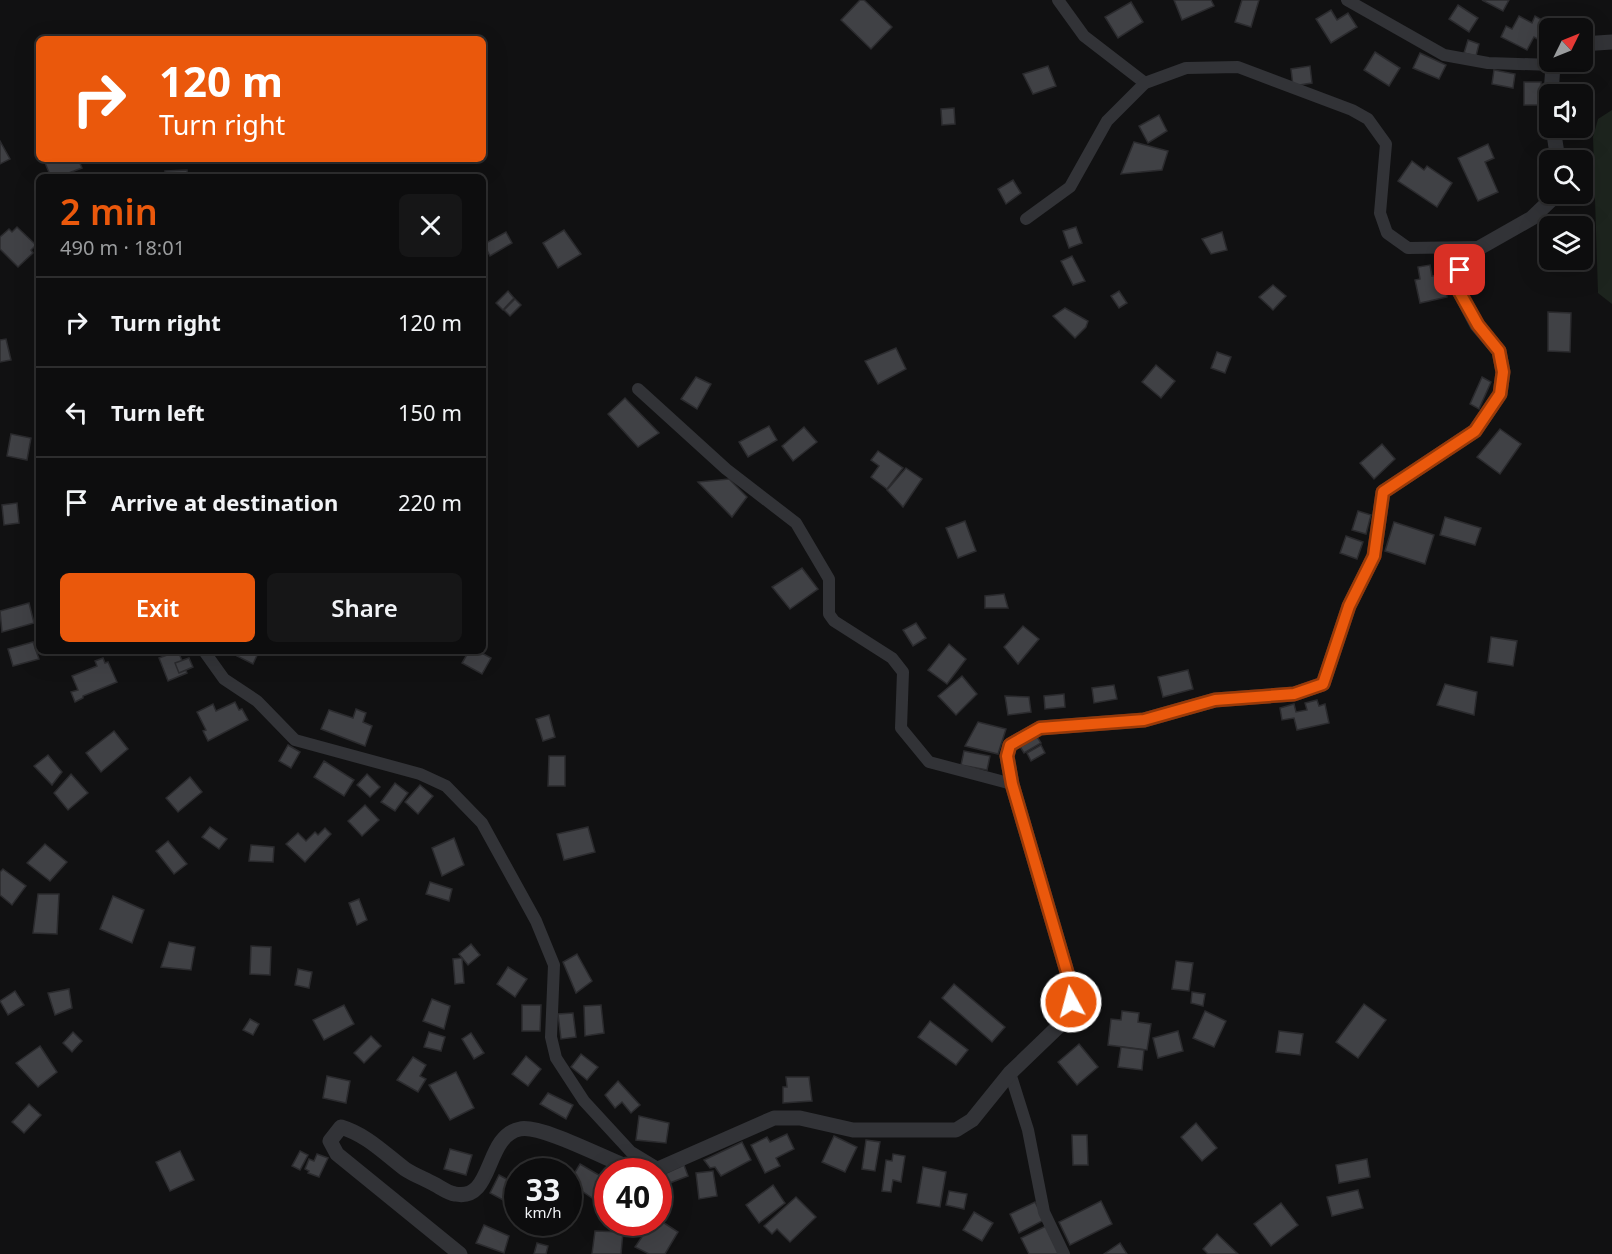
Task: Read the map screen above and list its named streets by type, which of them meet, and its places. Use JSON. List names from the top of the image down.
{
  "north": "top right",
  "page": {
    "turn": ["120 m", "Turn right"],
    "heading": ["2 min", "490 m · 18:01"],
    "list": [
      {
        "name": "Turn right",
        "value": "120 m"
      },
      {
        "name": "Turn left",
        "value": "150 m"
      },
      {
        "name": "Arrive at destination",
        "value": "220 m"
      }
    ],
    "buttons": ["Exit", "Share"],
    "speed": "33 km/h",
    "limit": "40"
  }
}
